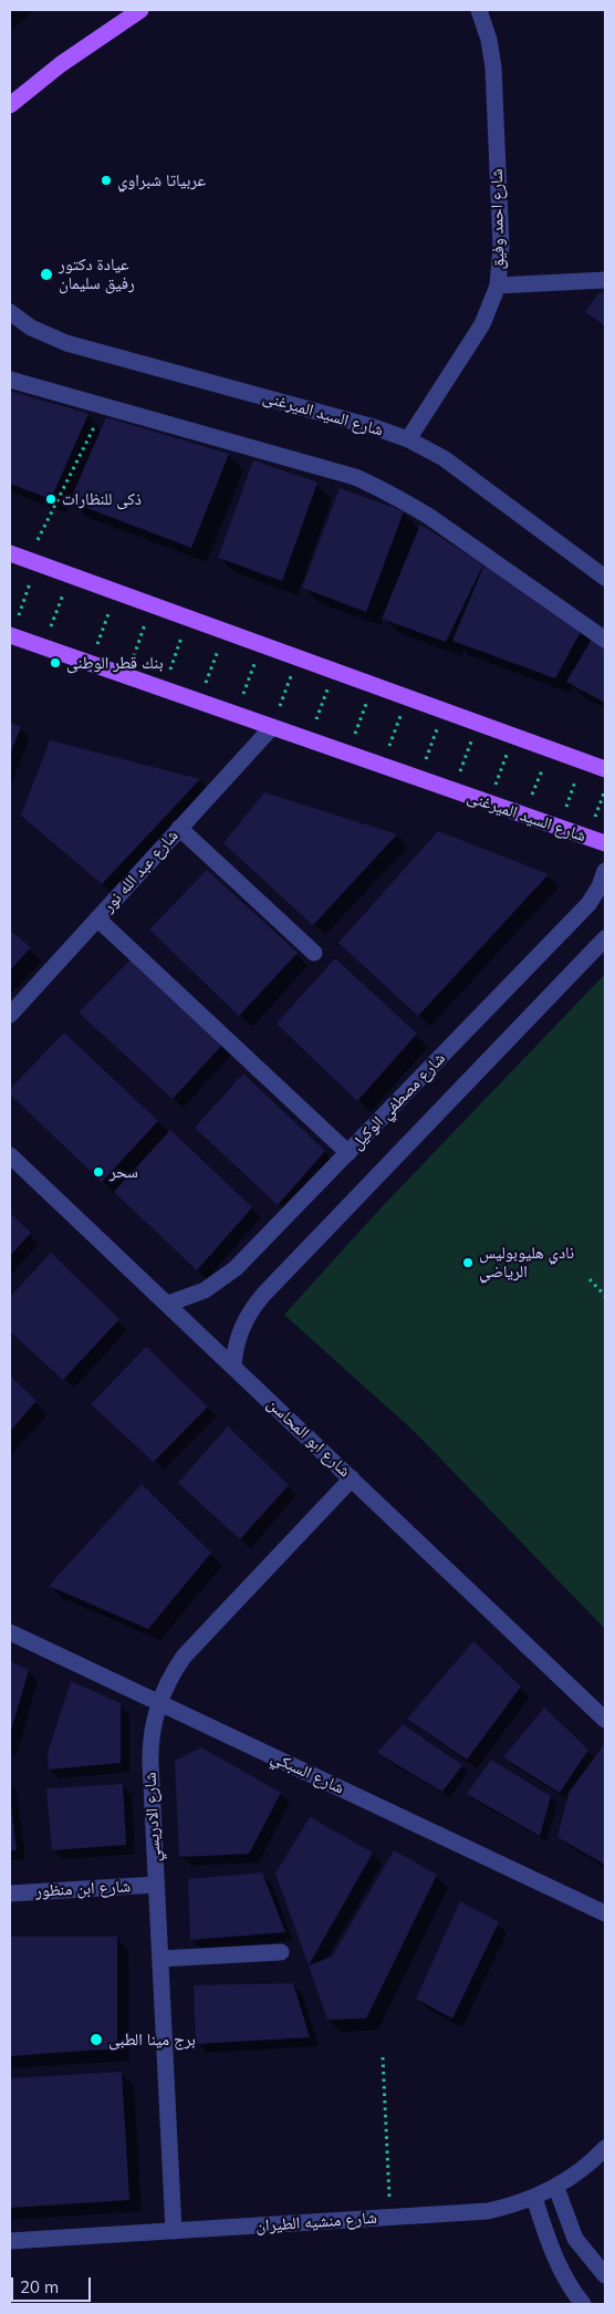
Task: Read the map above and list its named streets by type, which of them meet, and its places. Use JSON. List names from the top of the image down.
{
  "streets": {
    "main road": ["شارع السيد الميرغنى"],
    "street": [
      "شارع احمد وفيق",
      "شارع عبد الله نور",
      "شارع مصطفي الوكيل",
      "شارع ابو المحاسن",
      "شارع السبكي",
      "شارع الادريسي",
      "شارع ابن منظور",
      "شارع منشيه الطيران"
    ]
  },
  "crossings": [
    ["شارع احمد وفيق", "شارع السيد الميرغنى"],
    ["شارع السيد الميرغنى", "شارع عبد الله نور"],
    ["شارع مصطفي الوكيل", "شارع ابو المحاسن"],
    ["شارع ابو المحاسن", "شارع الادريسي"],
    ["شارع السبكي", "شارع الادريسي"],
    ["شارع الادريسي", "شارع ابن منظور"],
    ["شارع الادريسي", "شارع منشيه الطيران"]
  ],
  "places": [
    "عربياتا شبراوي",
    "عيادة دكتور رفيق سليمان",
    "ذكى للنظارات",
    "بنك قطر الوطنى",
    "سحر",
    "نادي هليوبوليس الرياضي",
    "برج مينا الطبى"
  ],
  "scale_bar": "20 m"
}
